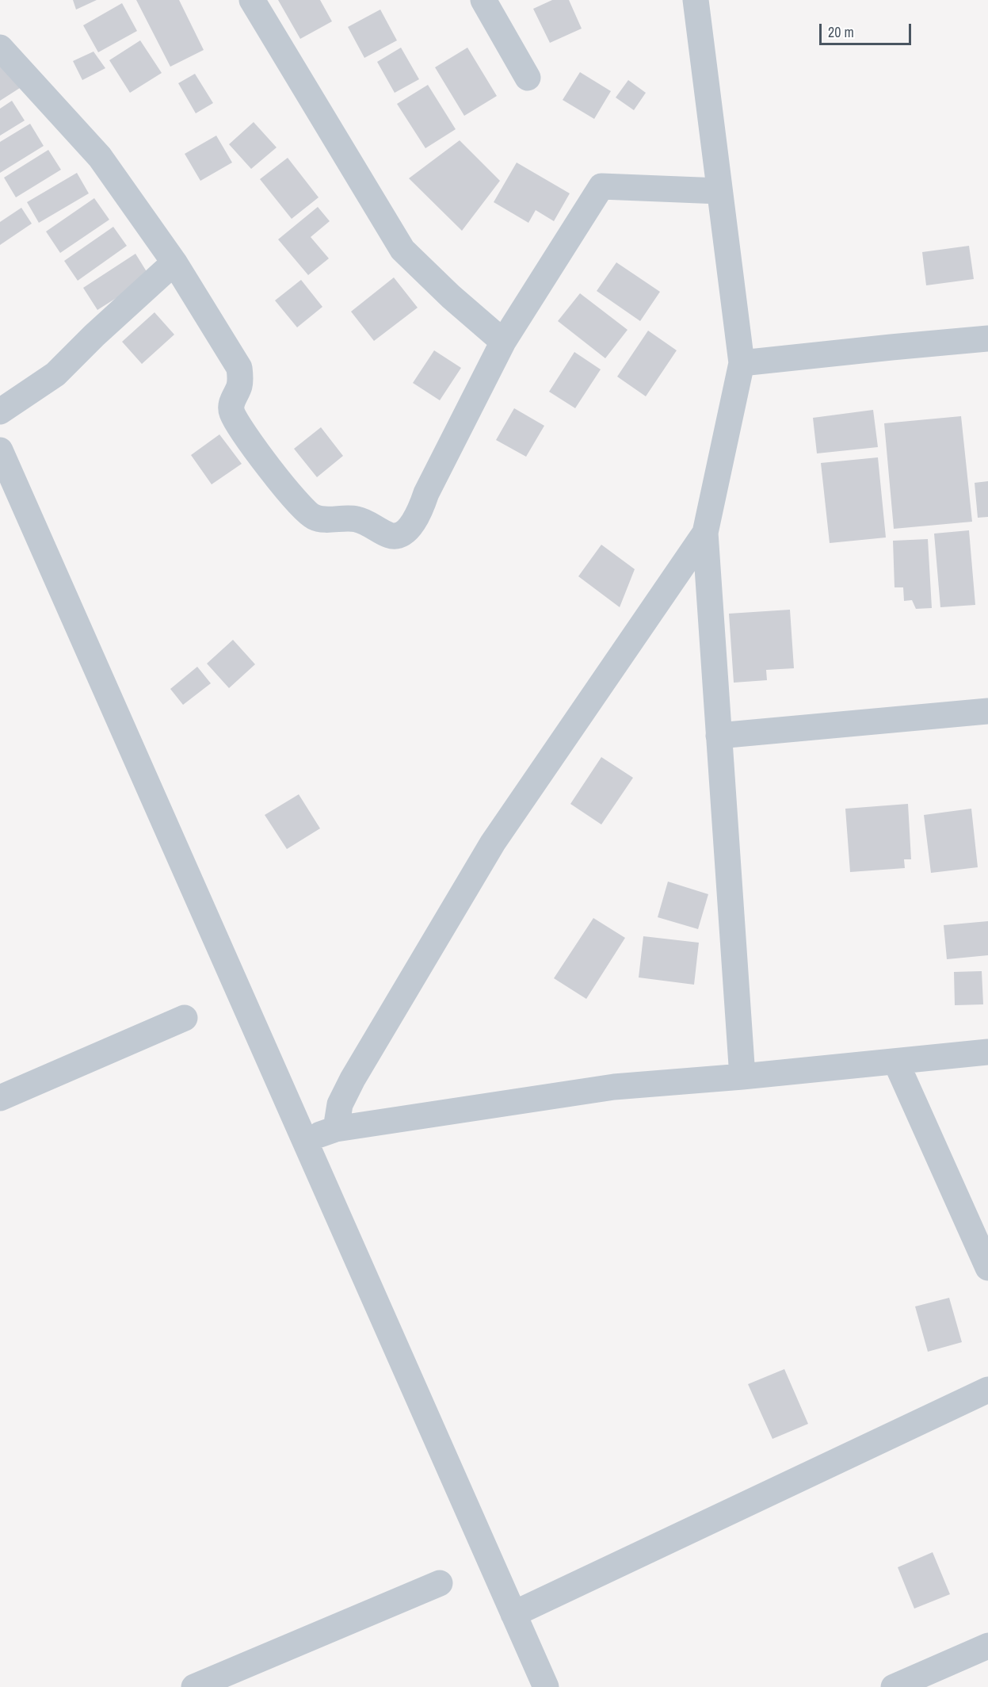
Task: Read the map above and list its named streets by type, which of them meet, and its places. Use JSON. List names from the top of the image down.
{
  "scale_bar": "20 m"
}
